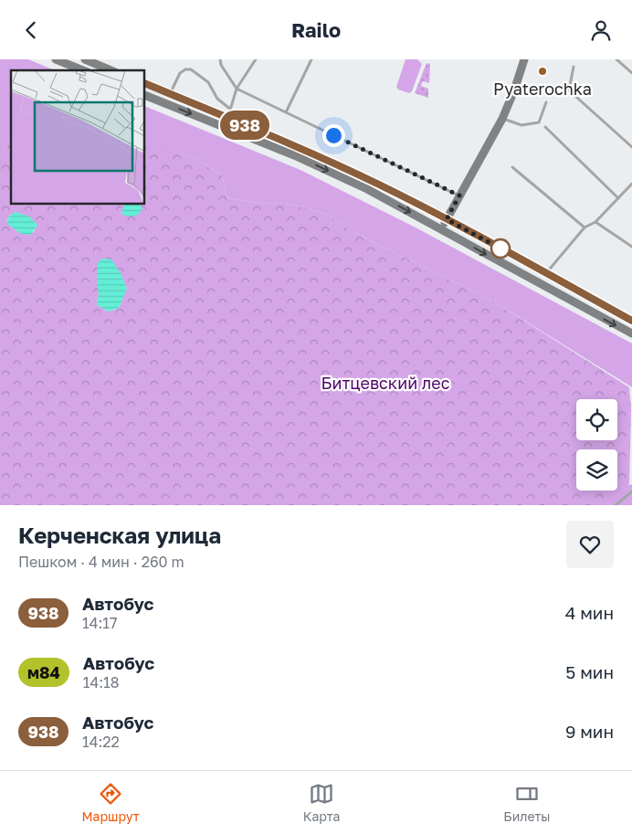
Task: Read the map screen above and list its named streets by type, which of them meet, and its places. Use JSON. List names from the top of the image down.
{
  "parks": ["Битцевский лес"],
  "places": ["Pyaterochka"],
  "lines": ["bus line 938"],
  "page": {
    "header": "Railo",
    "on_map": "938",
    "heading": ["Керченская улица", "Пешком · 4 мин · 260 m"],
    "list": [
      {
        "mark": "938",
        "name": "Автобус",
        "note": "14:17",
        "value": "4 мин"
      },
      {
        "mark": "м84",
        "name": "Автобус",
        "note": "14:18",
        "value": "5 мин"
      },
      {
        "mark": "938",
        "name": "Автобус",
        "note": "14:22",
        "value": "9 мин"
      }
    ],
    "tabs": ["Маршрут", "Карта", "Билеты"]
  }
}
